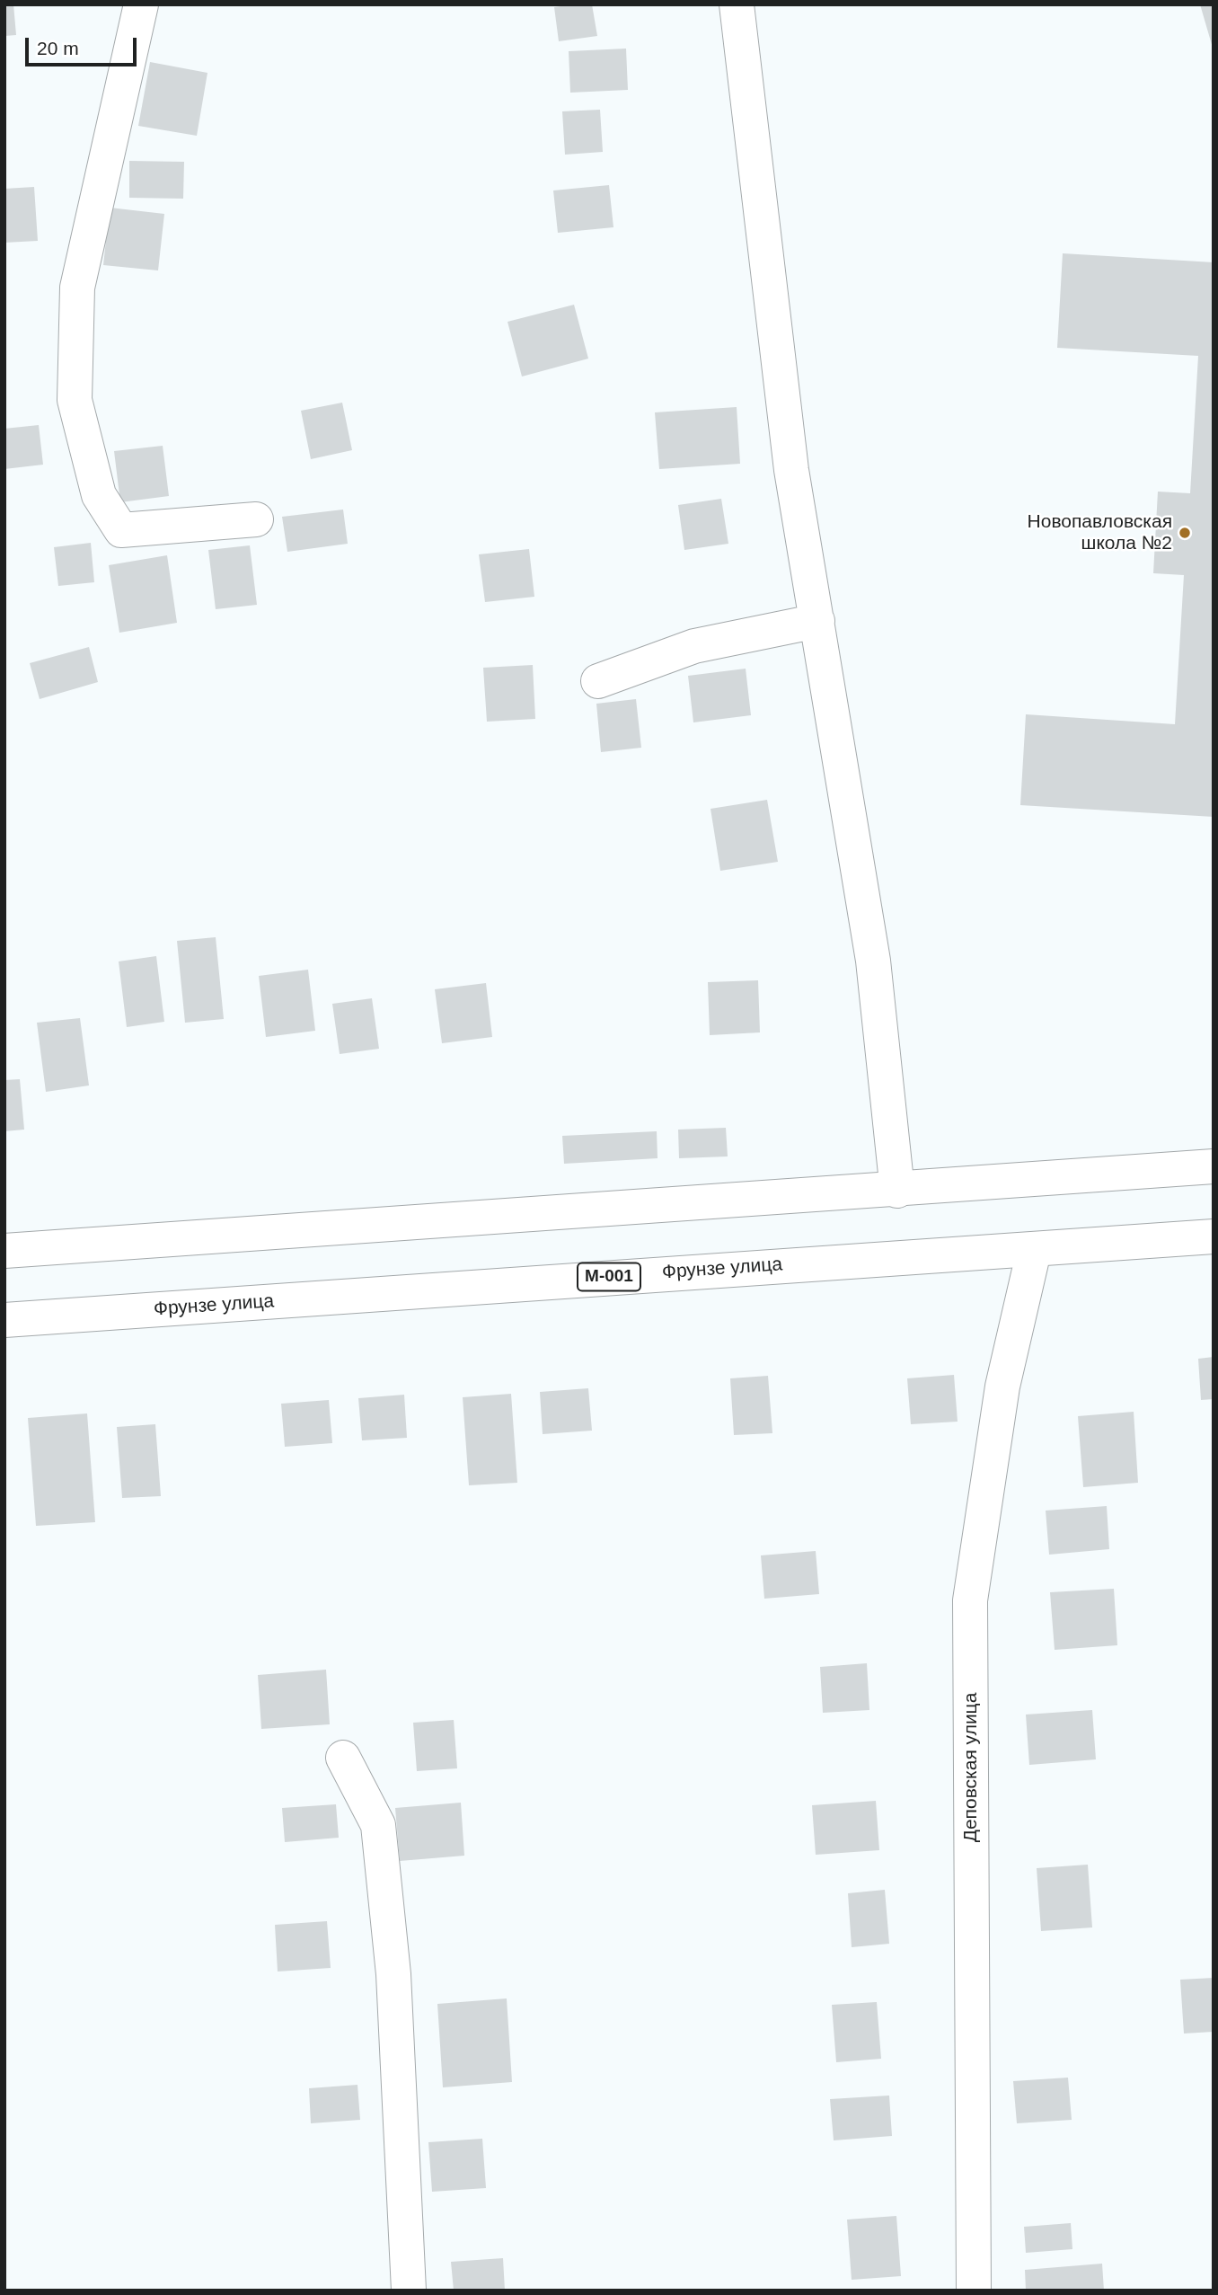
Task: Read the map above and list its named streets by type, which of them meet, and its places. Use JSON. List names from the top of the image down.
{
  "streets": {
    "street": ["Фрунзе улица", "M-001", "Деповская улица"]
  },
  "crossings": [
    ["Фрунзе улица", "Деповская улица"]
  ],
  "places": ["Новопавловская школа №2"],
  "scale_bar": "20 m"
}
